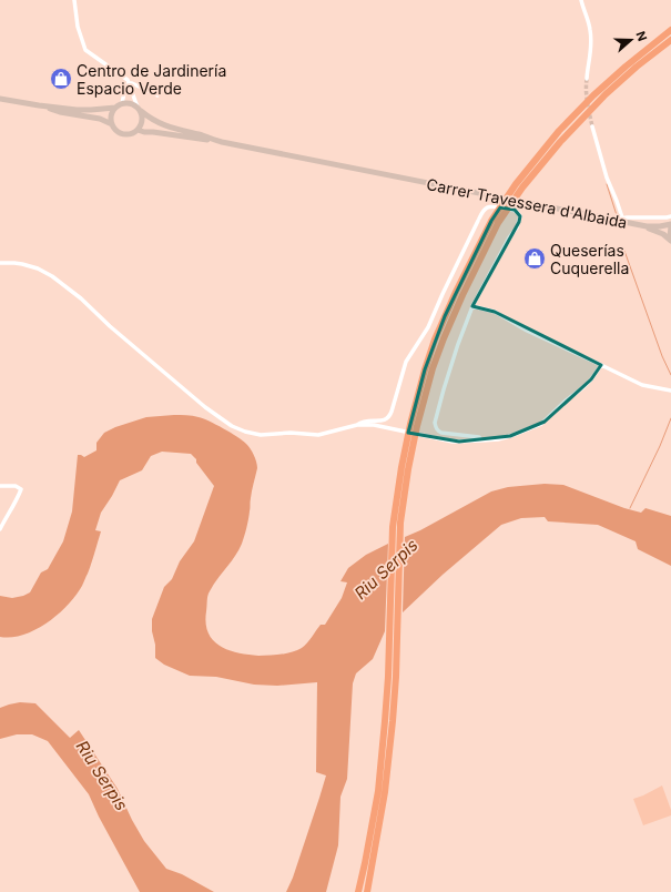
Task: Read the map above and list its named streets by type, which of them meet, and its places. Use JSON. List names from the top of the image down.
{
  "streets": {
    "main road": ["Carrer Travessera d'Albaida"]
  },
  "water": ["Riu Serpis"],
  "places": {
    "shop": ["Centro de Jardinería Espacio Verde", "Queserías Cuquerella"]
  },
  "north": "right"
}
